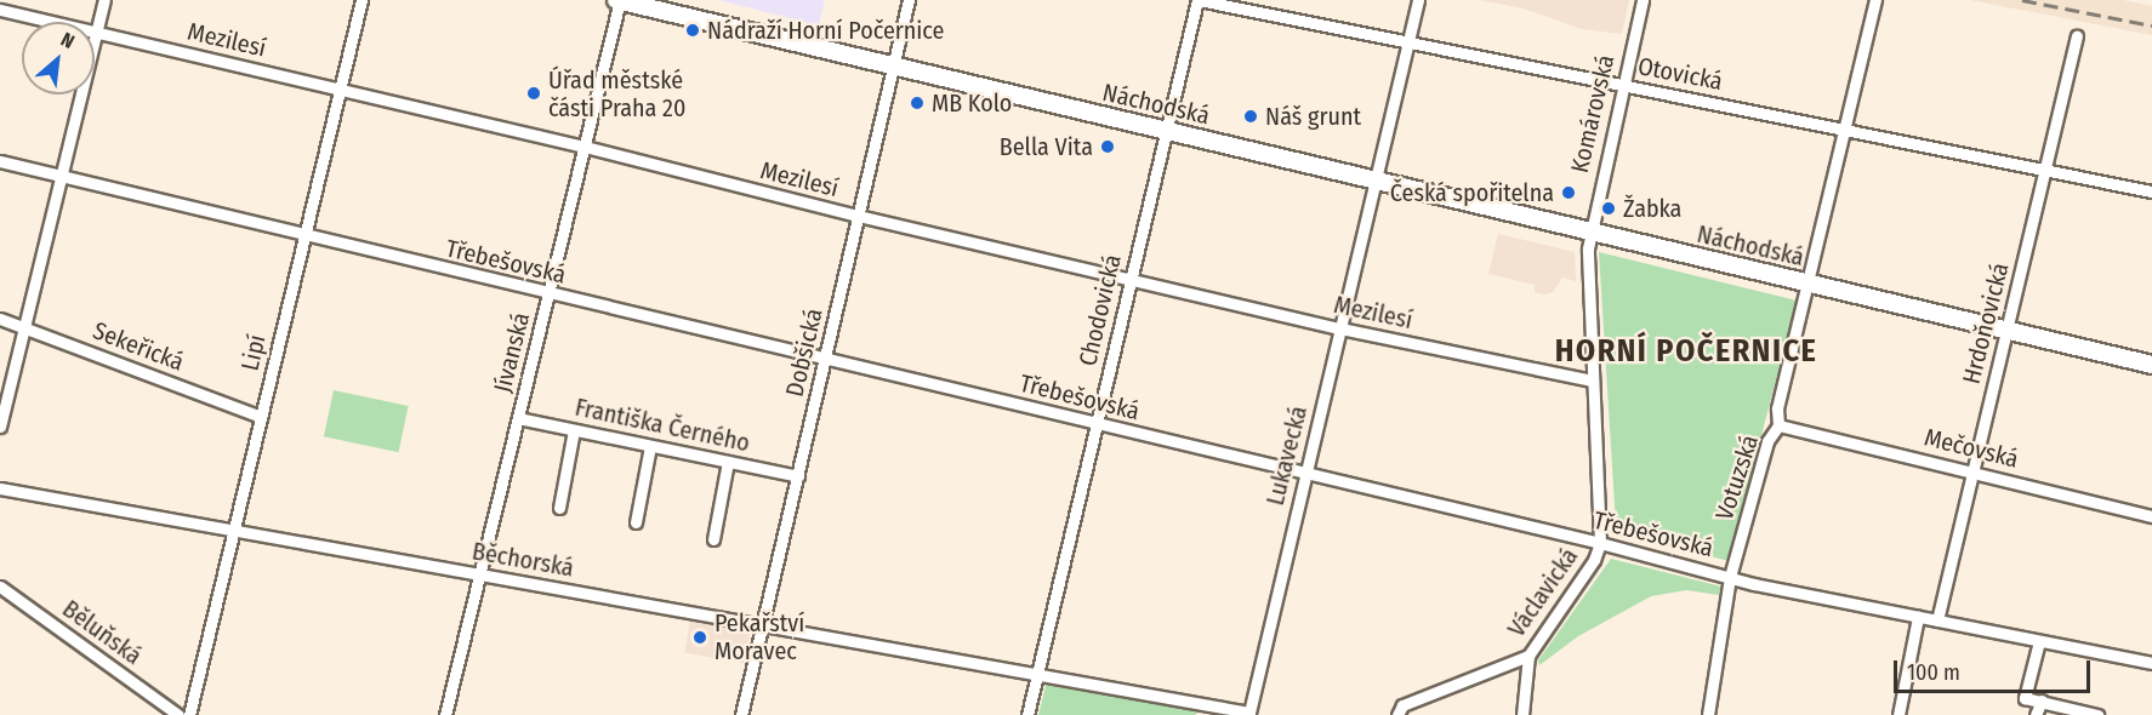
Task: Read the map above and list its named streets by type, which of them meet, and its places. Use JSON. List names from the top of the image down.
{
  "streets": {
    "main road": ["Náchodská"],
    "street": [
      "Mezilesí",
      "Otovická",
      "Komárovská",
      "Třebešovská",
      "Chodovická",
      "Hrdoňovická",
      "Sekeřická",
      "Lipí",
      "Jívanská",
      "Dobšická",
      "Františka Černého",
      "Mečovská",
      "Lukavecká",
      "Votuzská",
      "Běchorská",
      "Václavická",
      "Běluňská"
    ]
  },
  "crossings": [
    ["Mezilesí", "Komárovská"],
    ["Mezilesí", "Chodovická"],
    ["Mezilesí", "Lipí"],
    ["Mezilesí", "Jívanská"],
    ["Mezilesí", "Dobšická"],
    ["Mezilesí", "Lukavecká"],
    ["Otovická", "Komárovská"],
    ["Otovická", "Chodovická"],
    ["Otovická", "Hrdoňovická"],
    ["Otovická", "Lukavecká"],
    ["Otovická", "Votuzská"],
    ["Náchodská", "Komárovská"],
    ["Náchodská", "Chodovická"],
    ["Náchodská", "Hrdoňovická"],
    ["Náchodská", "Jívanská"],
    ["Náchodská", "Dobšická"],
    ["Náchodská", "Lukavecká"],
    ["Náchodská", "Votuzská"],
    ["Komárovská", "Třebešovská"],
    ["Komárovská", "Václavická"],
    ["Třebešovská", "Chodovická"],
    ["Třebešovská", "Hrdoňovická"],
    ["Třebešovská", "Lipí"],
    ["Třebešovská", "Jívanská"],
    ["Třebešovská", "Dobšická"],
    ["Třebešovská", "Lukavecká"],
    ["Třebešovská", "Votuzská"],
    ["Třebešovská", "Václavická"],
    ["Chodovická", "Lukavecká"],
    ["Chodovická", "Běchorská"],
    ["Hrdoňovická", "Mečovská"],
    ["Sekeřická", "Lipí"],
    ["Lipí", "Běchorská"],
    ["Jívanská", "Františka Černého"],
    ["Jívanská", "Běchorská"],
    ["Dobšická", "Františka Černého"],
    ["Dobšická", "Běchorská"],
    ["Mečovská", "Votuzská"],
    ["Lukavecká", "Běchorská"]
  ],
  "districts": ["HORNÍ POČERNICE"],
  "places": [
    "Nádraží Horní Počernice",
    "Úřad městské části Praha 20",
    "MB Kolo",
    "Náš grunt",
    "Bella Vita",
    "Česká spořitelna",
    "Žabka",
    "Pekařství Moravec"
  ],
  "scale_bar": "100 m",
  "north": "top right"
}
